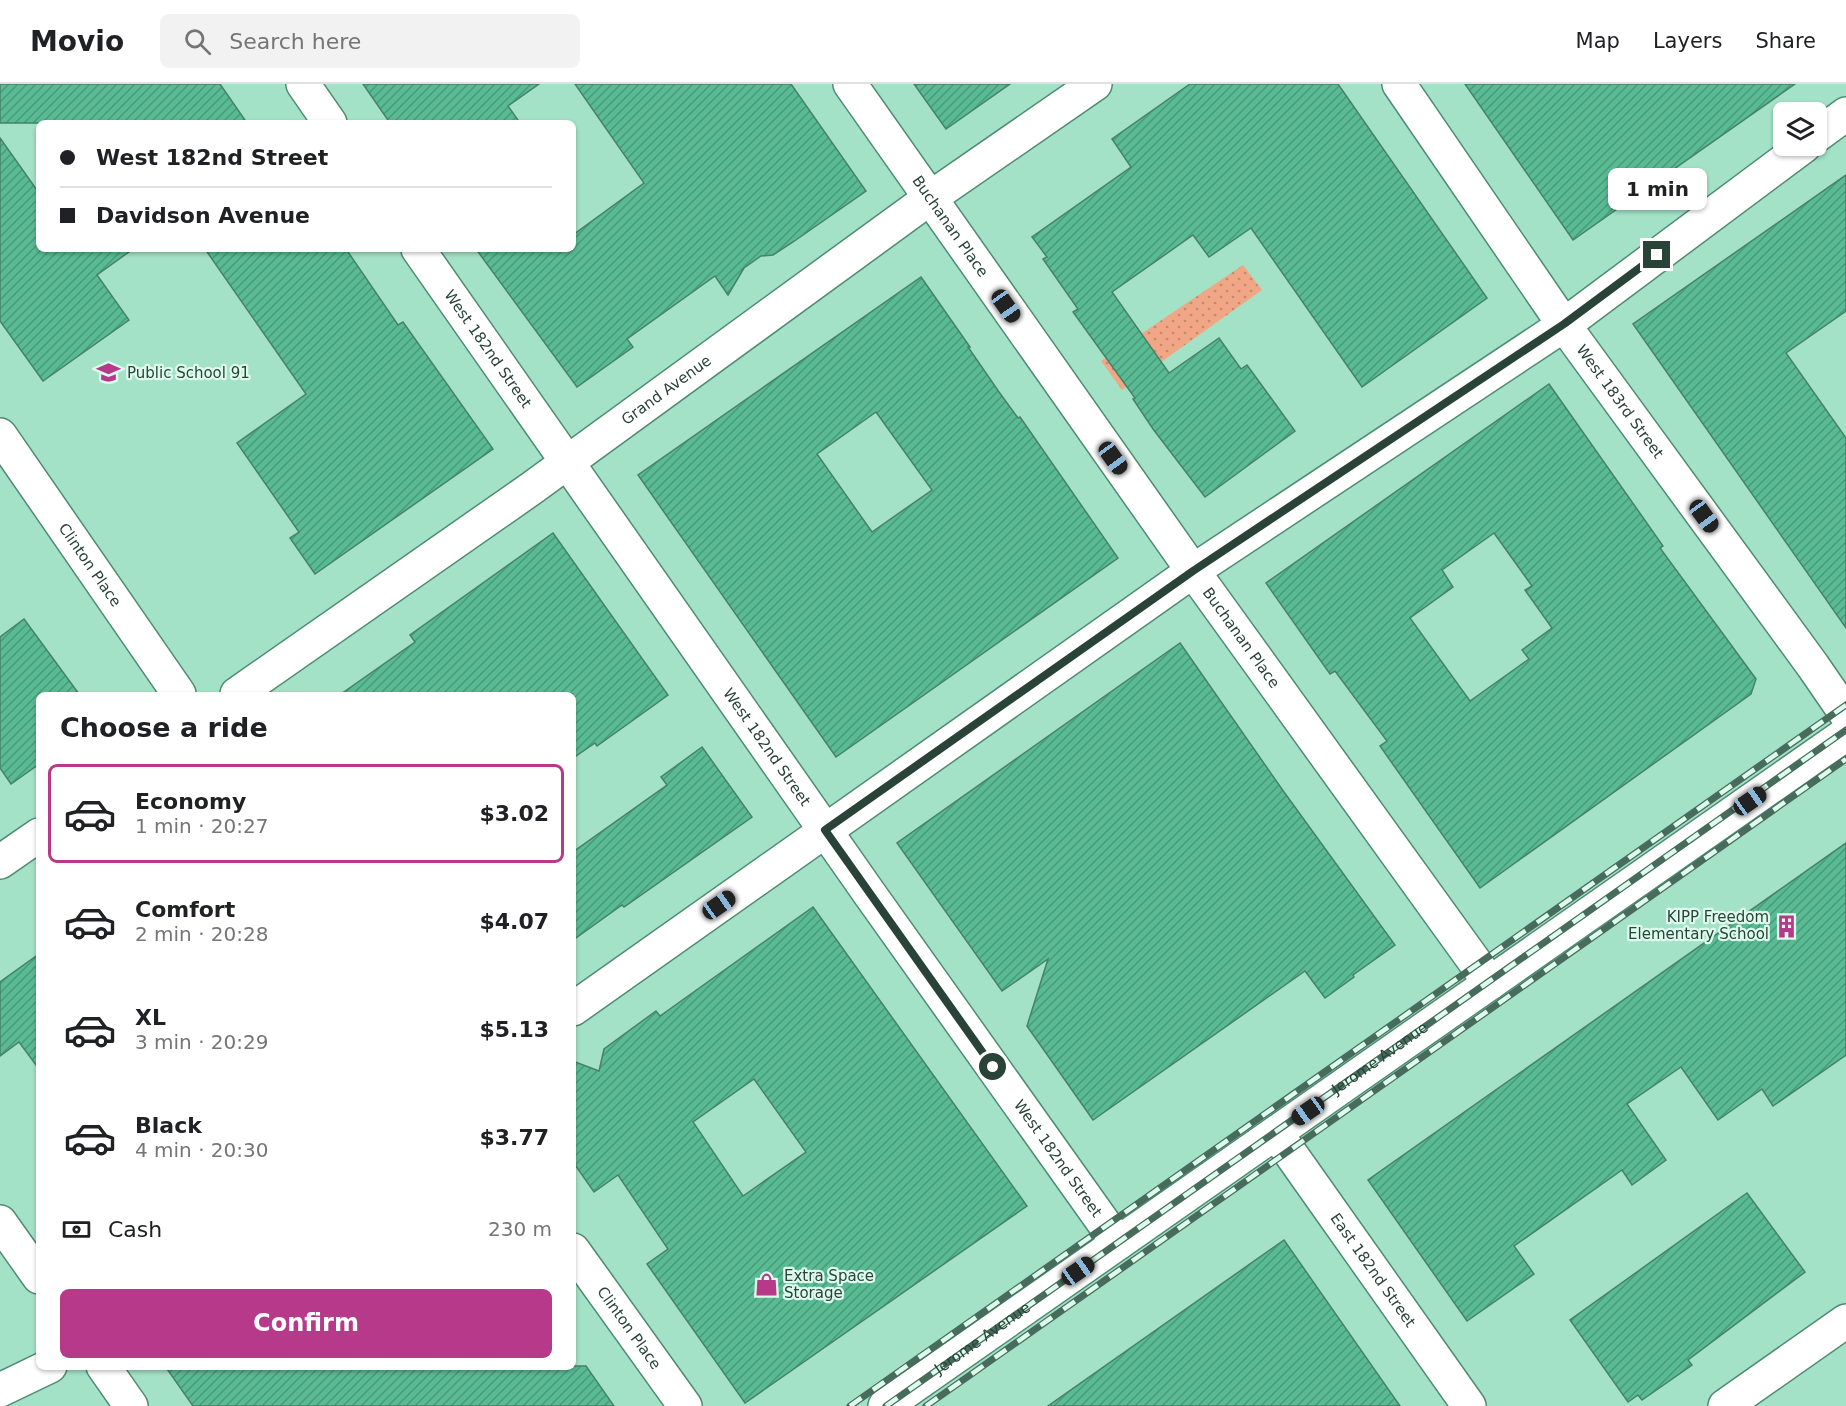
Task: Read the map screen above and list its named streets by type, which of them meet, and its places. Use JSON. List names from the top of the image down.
{
  "streets": {
    "street": [
      "Buchanan Place",
      "West 182nd Street",
      "Grand Avenue",
      "West 183rd Street",
      "Clinton Place",
      "Jerome Avenue",
      "East 182nd Street"
    ]
  },
  "crossings": [
    ["Buchanan Place", "Grand Avenue"],
    ["Buchanan Place", "Jerome Avenue"],
    ["West 182nd Street", "Grand Avenue"],
    ["West 182nd Street", "Jerome Avenue"],
    ["Jerome Avenue", "East 182nd Street"]
  ],
  "places": {
    "school or university": ["Public School 91"],
    "building": ["KIPP Freedom Elementary School"],
    "shop": ["Extra Space Storage"]
  },
  "page": {
    "header": "Movio",
    "search": "Search here",
    "nav": ["Map", "Layers", "Share"],
    "banner": ["West 182nd Street", "Davidson Avenue"],
    "bubble": "1 min",
    "heading": "Choose a ride",
    "list": [
      {
        "name": "Economy",
        "note": "1 min · 20:27",
        "value": "$3.02"
      },
      {
        "name": "Comfort",
        "note": "2 min · 20:28",
        "value": "$4.07"
      },
      {
        "name": "XL",
        "note": "3 min · 20:29",
        "value": "$5.13"
      },
      {
        "name": "Black",
        "note": "4 min · 20:30",
        "value": "$3.77"
      }
    ],
    "pay": ["Cash", "230 m"],
    "buttons": "Confirm"
  }
}
